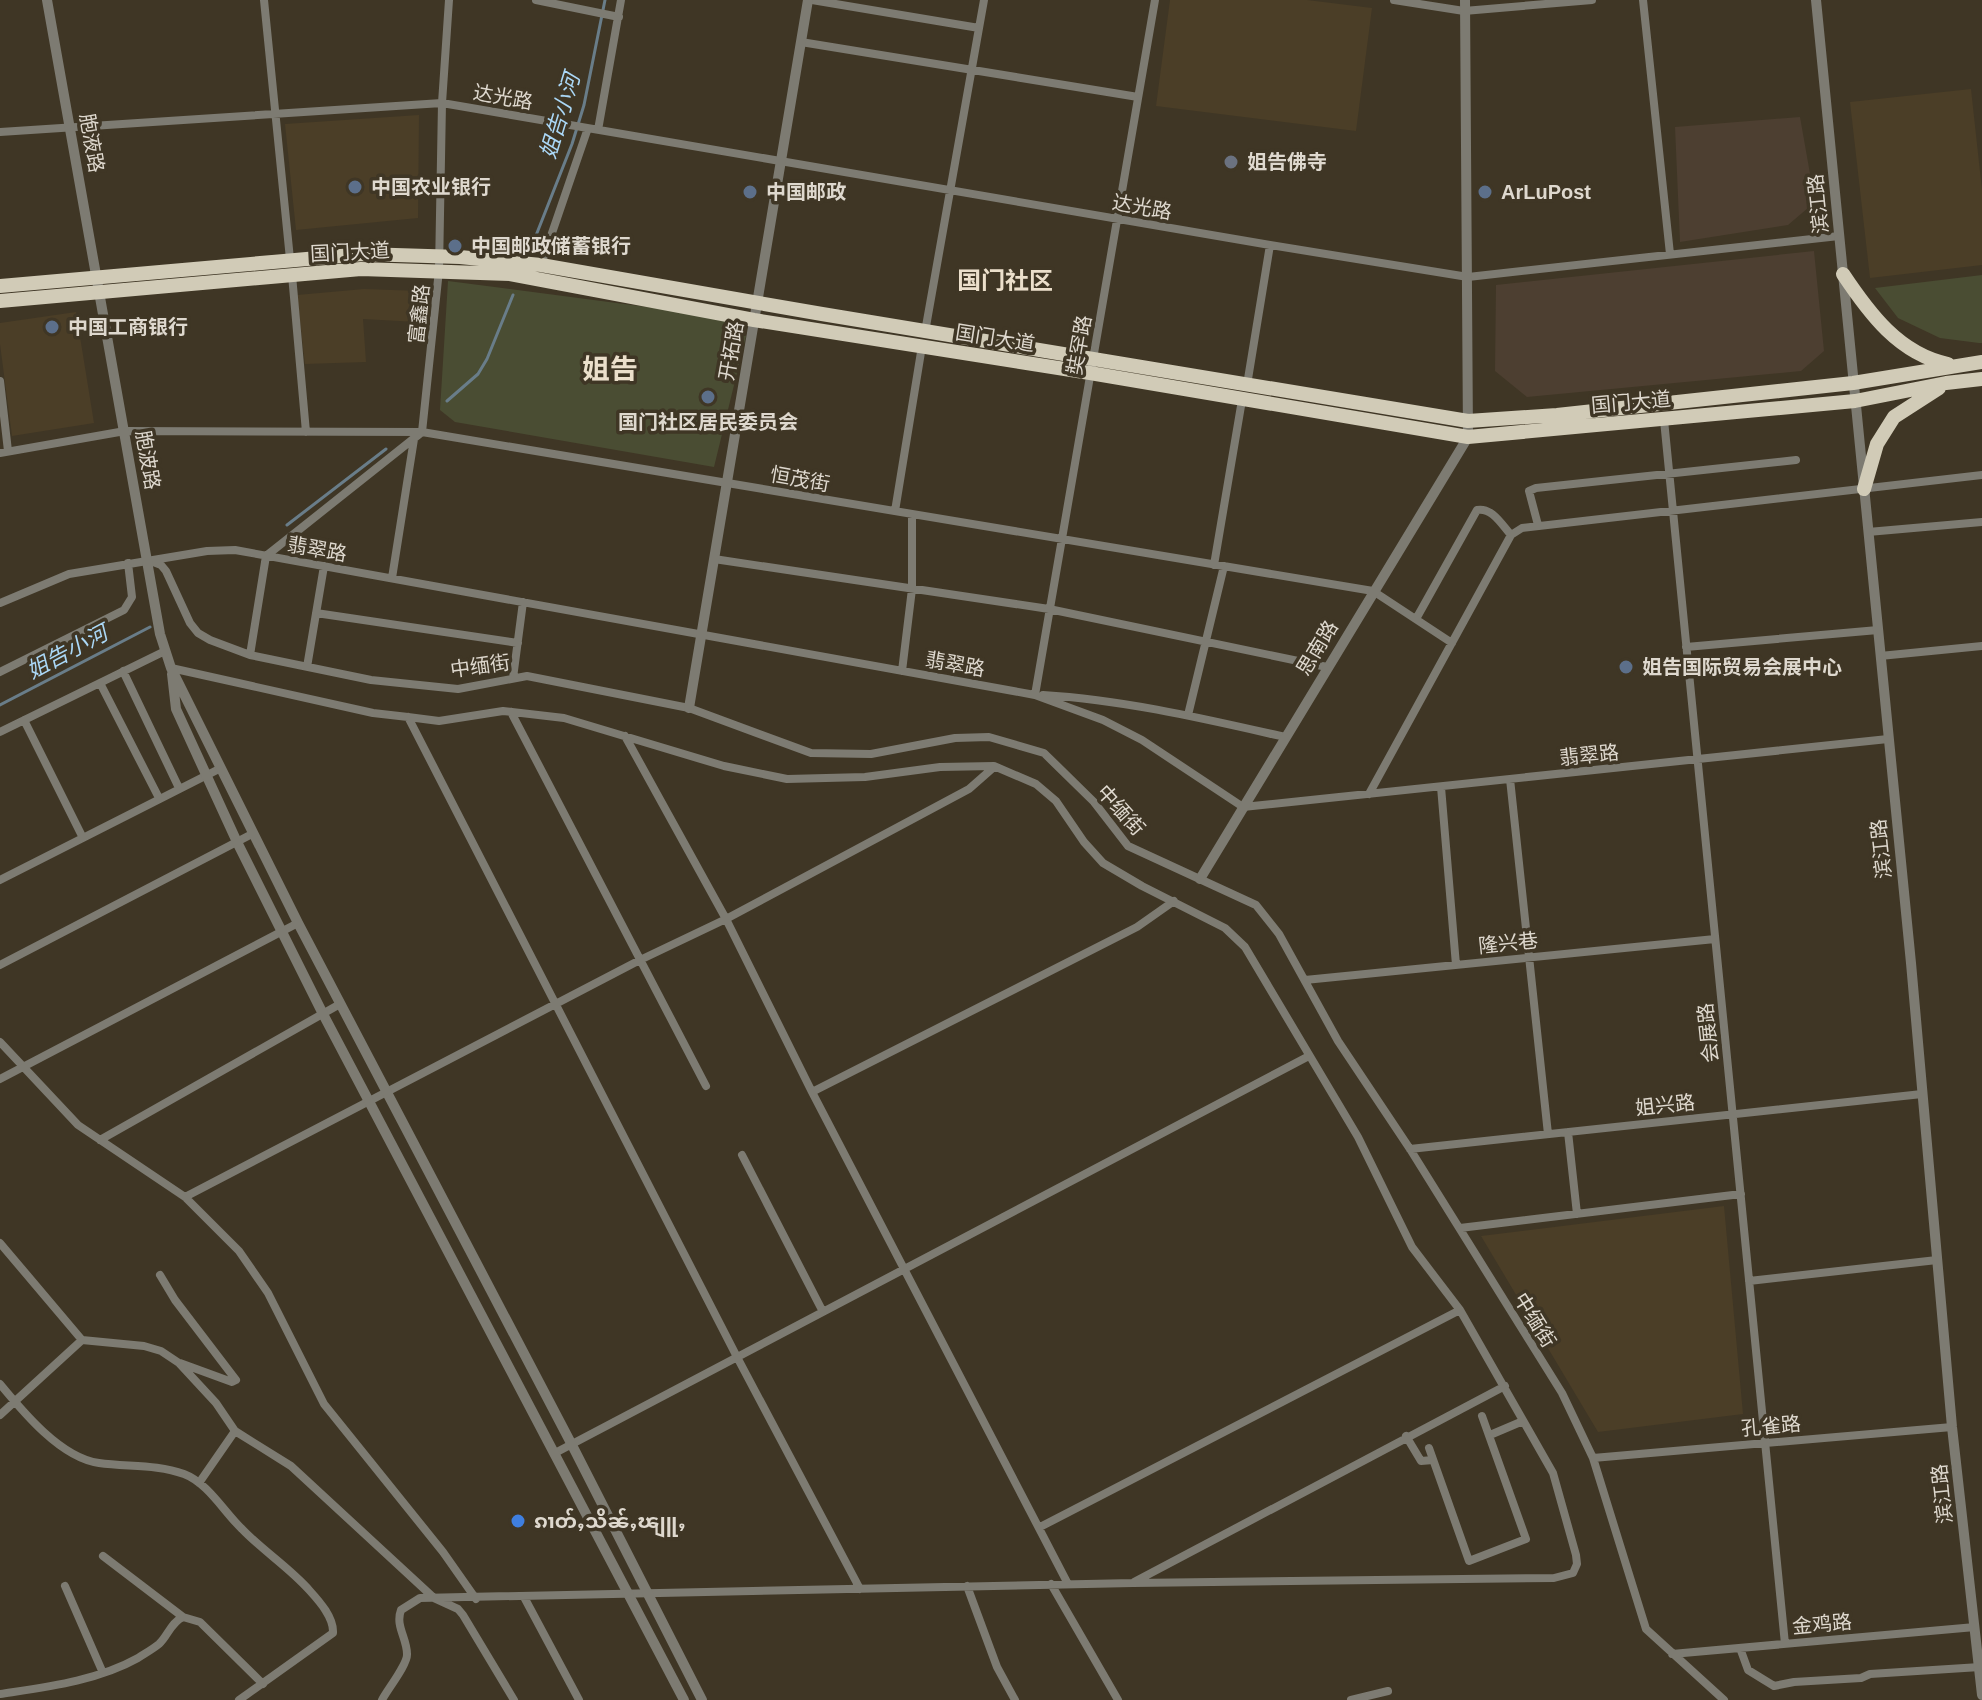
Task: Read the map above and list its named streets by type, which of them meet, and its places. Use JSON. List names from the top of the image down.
{
  "streets": {
    "highway": ["国门大道"],
    "street": [
      "达光路",
      "胞液路",
      "滨江路",
      "富鑫路",
      "奘罕路",
      "开拓路",
      "胞波路",
      "恒茂街",
      "翡翠路",
      "思南路",
      "中缅街",
      "隆兴巷",
      "会展路",
      "姐兴路",
      "孔雀路",
      "金鸡路"
    ]
  },
  "crossings": [
    ["达光路", "胞液路"],
    ["达光路", "滨江路"],
    ["达光路", "富鑫路"],
    ["达光路", "奘罕路"],
    ["达光路", "开拓路"],
    ["胞液路", "国门大道"],
    ["胞液路", "胞波路"],
    ["滨江路", "国门大道"],
    ["滨江路", "翡翠路"],
    ["滨江路", "姐兴路"],
    ["滨江路", "孔雀路"],
    ["滨江路", "金鸡路"],
    ["国门大道", "富鑫路"],
    ["国门大道", "奘罕路"],
    ["国门大道", "开拓路"],
    ["国门大道", "胞波路"],
    ["国门大道", "思南路"],
    ["国门大道", "会展路"],
    ["富鑫路", "恒茂街"],
    ["奘罕路", "恒茂街"],
    ["奘罕路", "翡翠路"],
    ["开拓路", "恒茂街"],
    ["开拓路", "翡翠路"],
    ["开拓路", "中缅街"],
    ["胞波路", "恒茂街"],
    ["胞波路", "翡翠路"],
    ["胞波路", "中缅街"],
    ["恒茂街", "思南路"],
    ["翡翠路", "思南路"],
    ["翡翠路", "中缅街"],
    ["翡翠路", "会展路"],
    ["思南路", "中缅街"],
    ["中缅街", "隆兴巷"],
    ["中缅街", "姐兴路"],
    ["中缅街", "孔雀路"],
    ["中缅街", "金鸡路"],
    ["隆兴巷", "会展路"],
    ["会展路", "姐兴路"],
    ["会展路", "孔雀路"],
    ["会展路", "金鸡路"]
  ],
  "districts": ["国门社区", "姐告"],
  "water": ["姐告小河"],
  "places": [
    "姐告佛寺",
    "中国农业银行",
    "中国邮政",
    "ArLuPost",
    "中国邮政储蓄银行",
    "中国工商银行",
    "国门社区居民委员会",
    "姐告国际贸易会展中心",
    "ၵၢတ်ႇသိၼ်ႇၽျူႇ"
  ]
}
